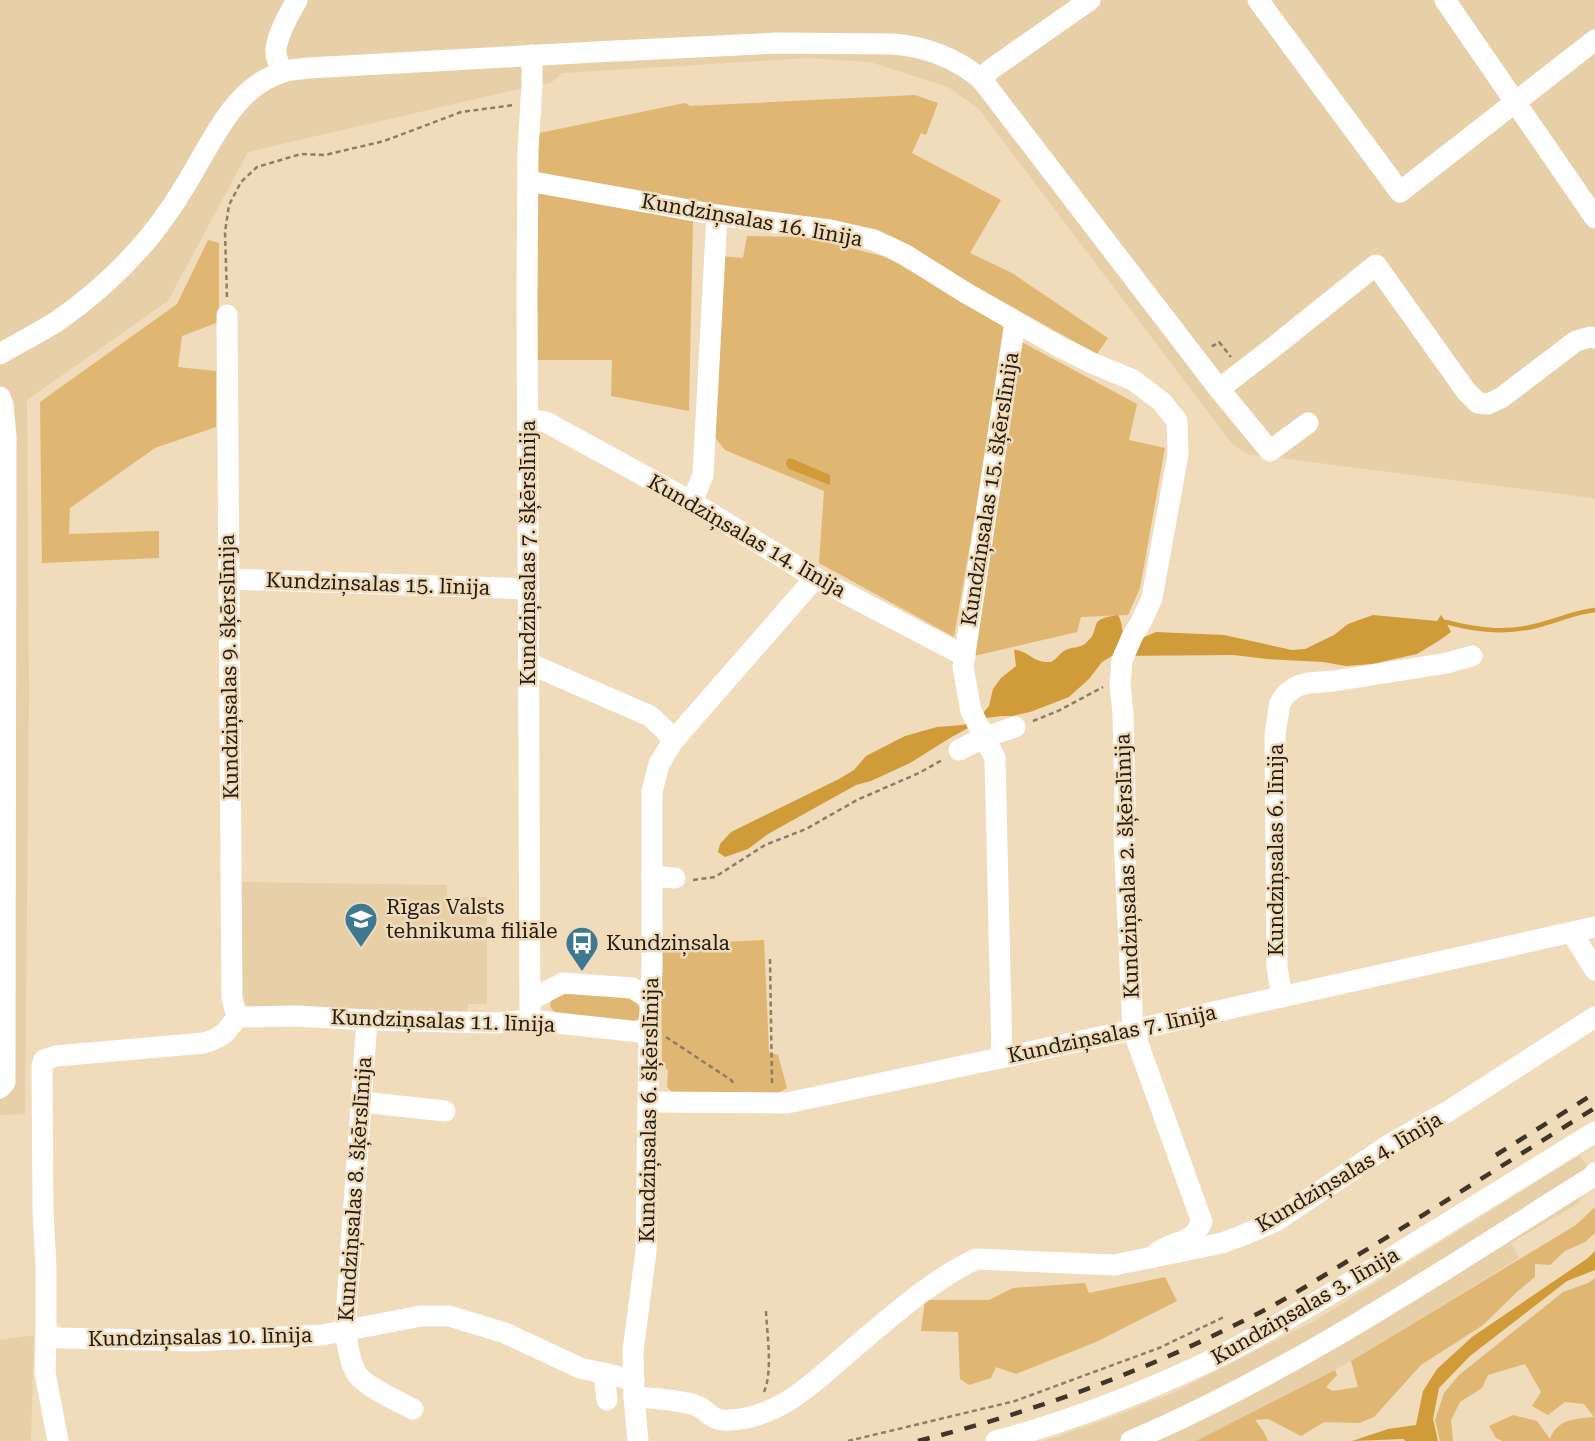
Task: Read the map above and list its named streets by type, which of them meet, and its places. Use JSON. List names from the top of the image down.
{
  "streets": {
    "street": [
      "Kundziņsalas 16. līnija",
      "Kundziņsalas 15. šķērslīnija",
      "Kundziņsalas 14. līnija",
      "Kundziņsalas 7. šķērslīnija",
      "Kundziņsalas 15. līnija",
      "Kundziņsalas 9. šķērslīnija",
      "Kundziņsalas 6. līnija",
      "Kundziņsalas 2. šķērslīnija",
      "Kundziņsalas 11. līnija",
      "Kundziņsalas 7. līnija",
      "Kundziņsalas 6. šķērslīnija",
      "Kundziņsalas 4. līnija",
      "Kundziņsalas 8. šķērslīnija",
      "Kundziņsalas 3. līnija",
      "Kundziņsalas 10. līnija"
    ]
  },
  "crossings": [
    ["Kundziņsalas 16. līnija", "Kundziņsalas 15. šķērslīnija"],
    ["Kundziņsalas 16. līnija", "Kundziņsalas 7. šķērslīnija"],
    ["Kundziņsalas 16. līnija", "Kundziņsalas 2. šķērslīnija"],
    ["Kundziņsalas 15. šķērslīnija", "Kundziņsalas 14. līnija"],
    ["Kundziņsalas 15. šķērslīnija", "Kundziņsalas 7. līnija"],
    ["Kundziņsalas 14. līnija", "Kundziņsalas 7. šķērslīnija"],
    ["Kundziņsalas 14. līnija", "Kundziņsalas 6. šķērslīnija"],
    ["Kundziņsalas 7. šķērslīnija", "Kundziņsalas 15. līnija"],
    ["Kundziņsalas 7. šķērslīnija", "Kundziņsalas 11. līnija"],
    ["Kundziņsalas 15. līnija", "Kundziņsalas 9. šķērslīnija"],
    ["Kundziņsalas 9. šķērslīnija", "Kundziņsalas 11. līnija"],
    ["Kundziņsalas 6. līnija", "Kundziņsalas 7. līnija"],
    ["Kundziņsalas 2. šķērslīnija", "Kundziņsalas 7. līnija"],
    ["Kundziņsalas 2. šķērslīnija", "Kundziņsalas 4. līnija"],
    ["Kundziņsalas 11. līnija", "Kundziņsalas 6. šķērslīnija"],
    ["Kundziņsalas 11. līnija", "Kundziņsalas 8. šķērslīnija"],
    ["Kundziņsalas 7. līnija", "Kundziņsalas 6. šķērslīnija"],
    ["Kundziņsalas 6. šķērslīnija", "Kundziņsalas 4. līnija"],
    ["Kundziņsalas 6. šķērslīnija", "Kundziņsalas 10. līnija"],
    ["Kundziņsalas 4. līnija", "Kundziņsalas 10. līnija"],
    ["Kundziņsalas 8. šķērslīnija", "Kundziņsalas 10. līnija"]
  ],
  "places": {
    "school or university": ["Rīgas Valsts tehnikuma filiāle"],
    "bus stop": ["Kundziņsala"]
  }
}
